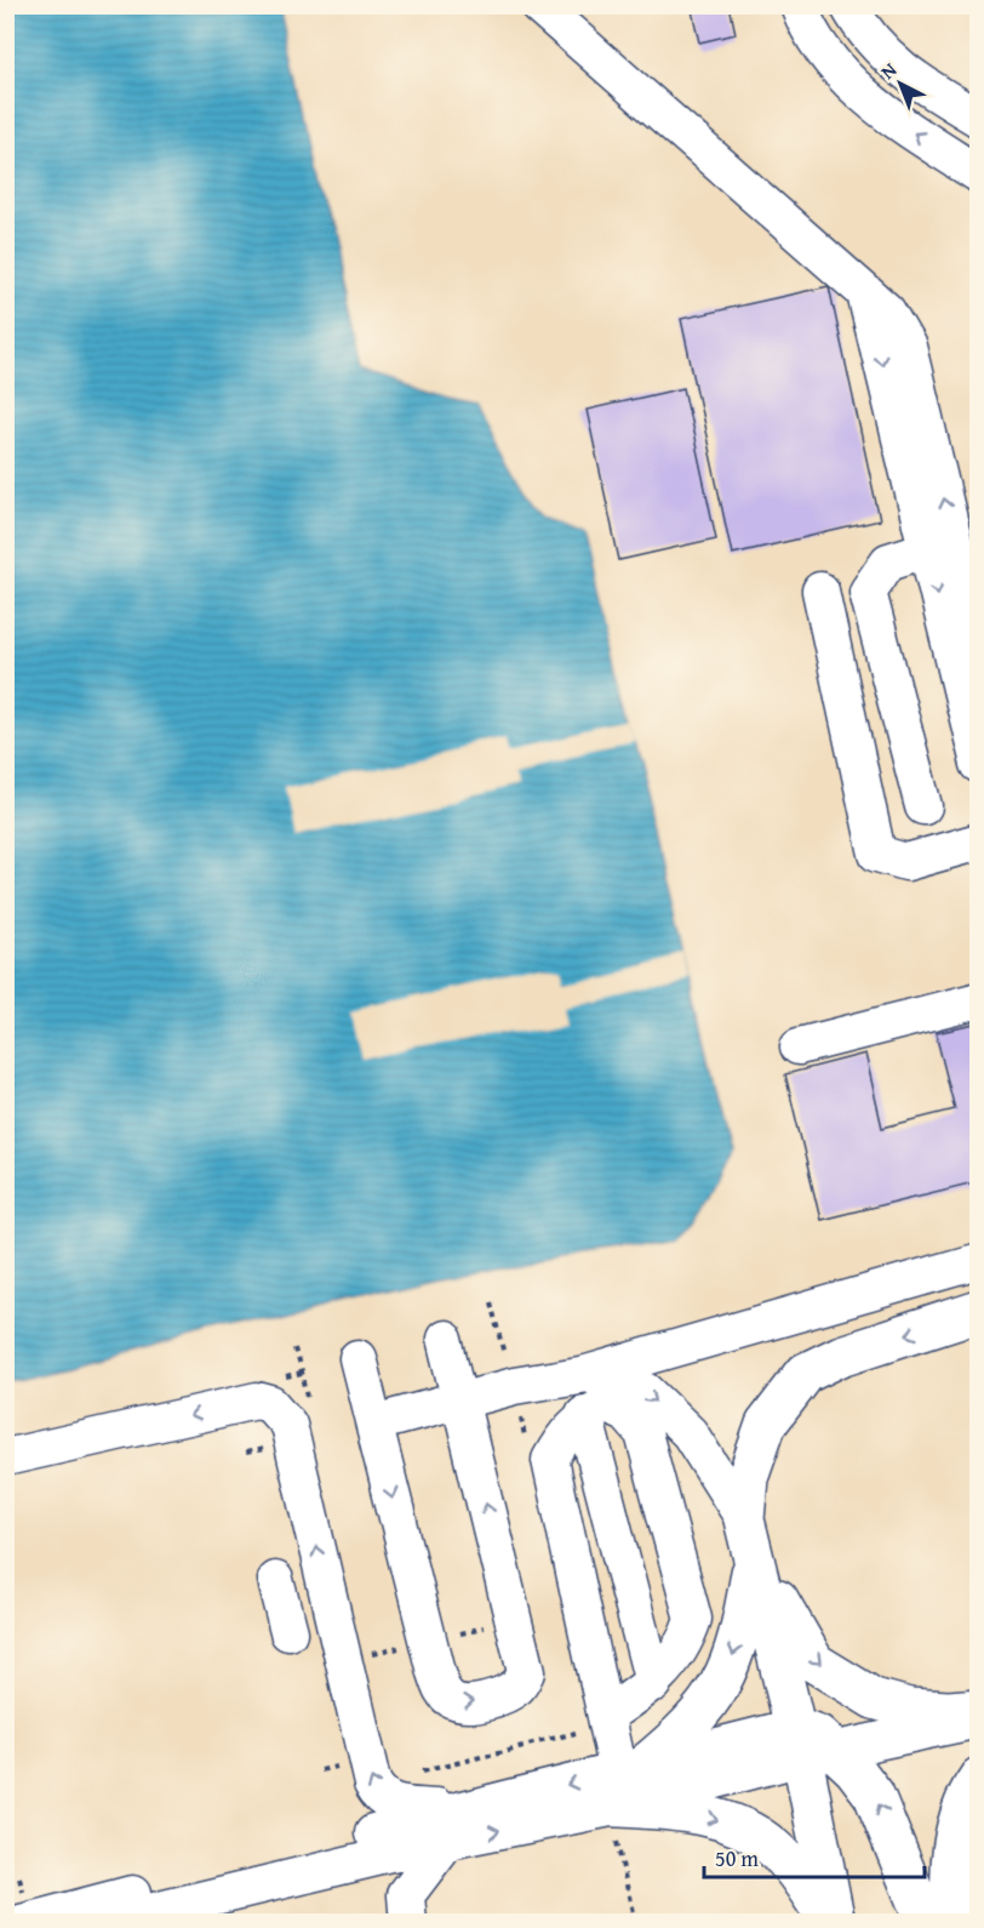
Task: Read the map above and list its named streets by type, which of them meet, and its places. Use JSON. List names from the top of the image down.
{
  "scale_bar": "50 m",
  "north": "top left"
}
